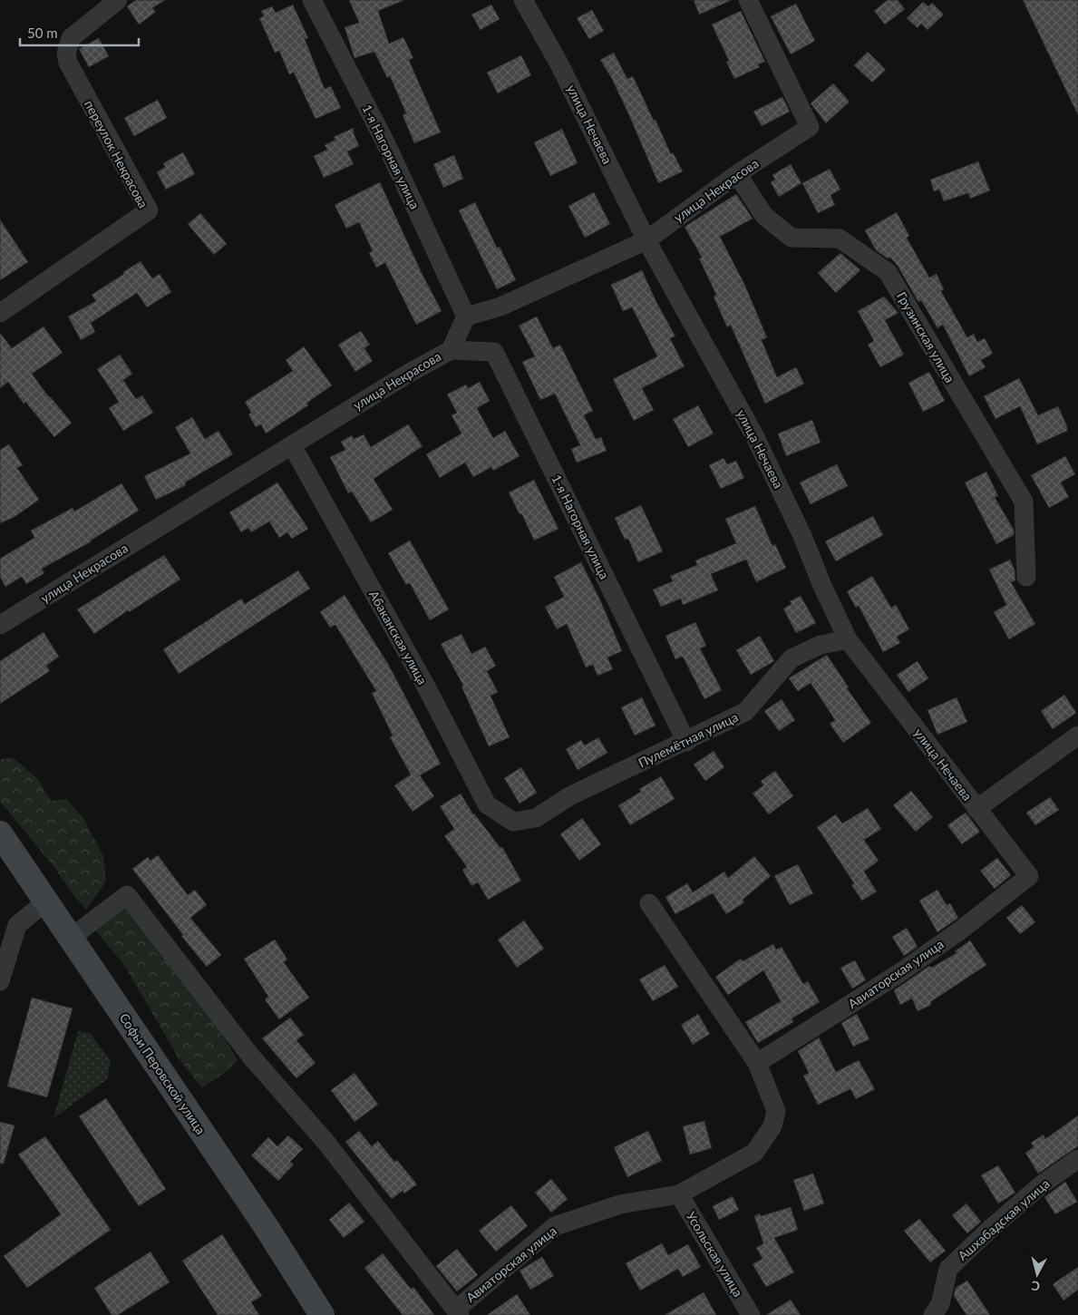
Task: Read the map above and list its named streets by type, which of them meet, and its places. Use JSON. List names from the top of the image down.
{
  "streets": {
    "main road": ["Софьи Перовской улица"],
    "street": [
      "улица Нечаева",
      "переулок Некрасова",
      "1-я Нагорная улица",
      "улица Некрасова",
      "Грузинская улица",
      "Абаканская улица",
      "Пулемётная улица",
      "Авиаторская улица",
      "Ашхабадская улица",
      "Усольская улица"
    ]
  },
  "crossings": [
    ["улица Нечаева", "улица Некрасова"],
    ["улица Нечаева", "Пулемётная улица"],
    ["улица Нечаева", "Авиаторская улица"],
    ["1-я Нагорная улица", "улица Некрасова"],
    ["1-я Нагорная улица", "Пулемётная улица"],
    ["улица Некрасова", "Грузинская улица"],
    ["улица Некрасова", "Абаканская улица"],
    ["Абаканская улица", "Пулемётная улица"],
    ["Авиаторская улица", "Усольская улица"]
  ],
  "scale_bar": "50 m",
  "north": "bottom"
}
